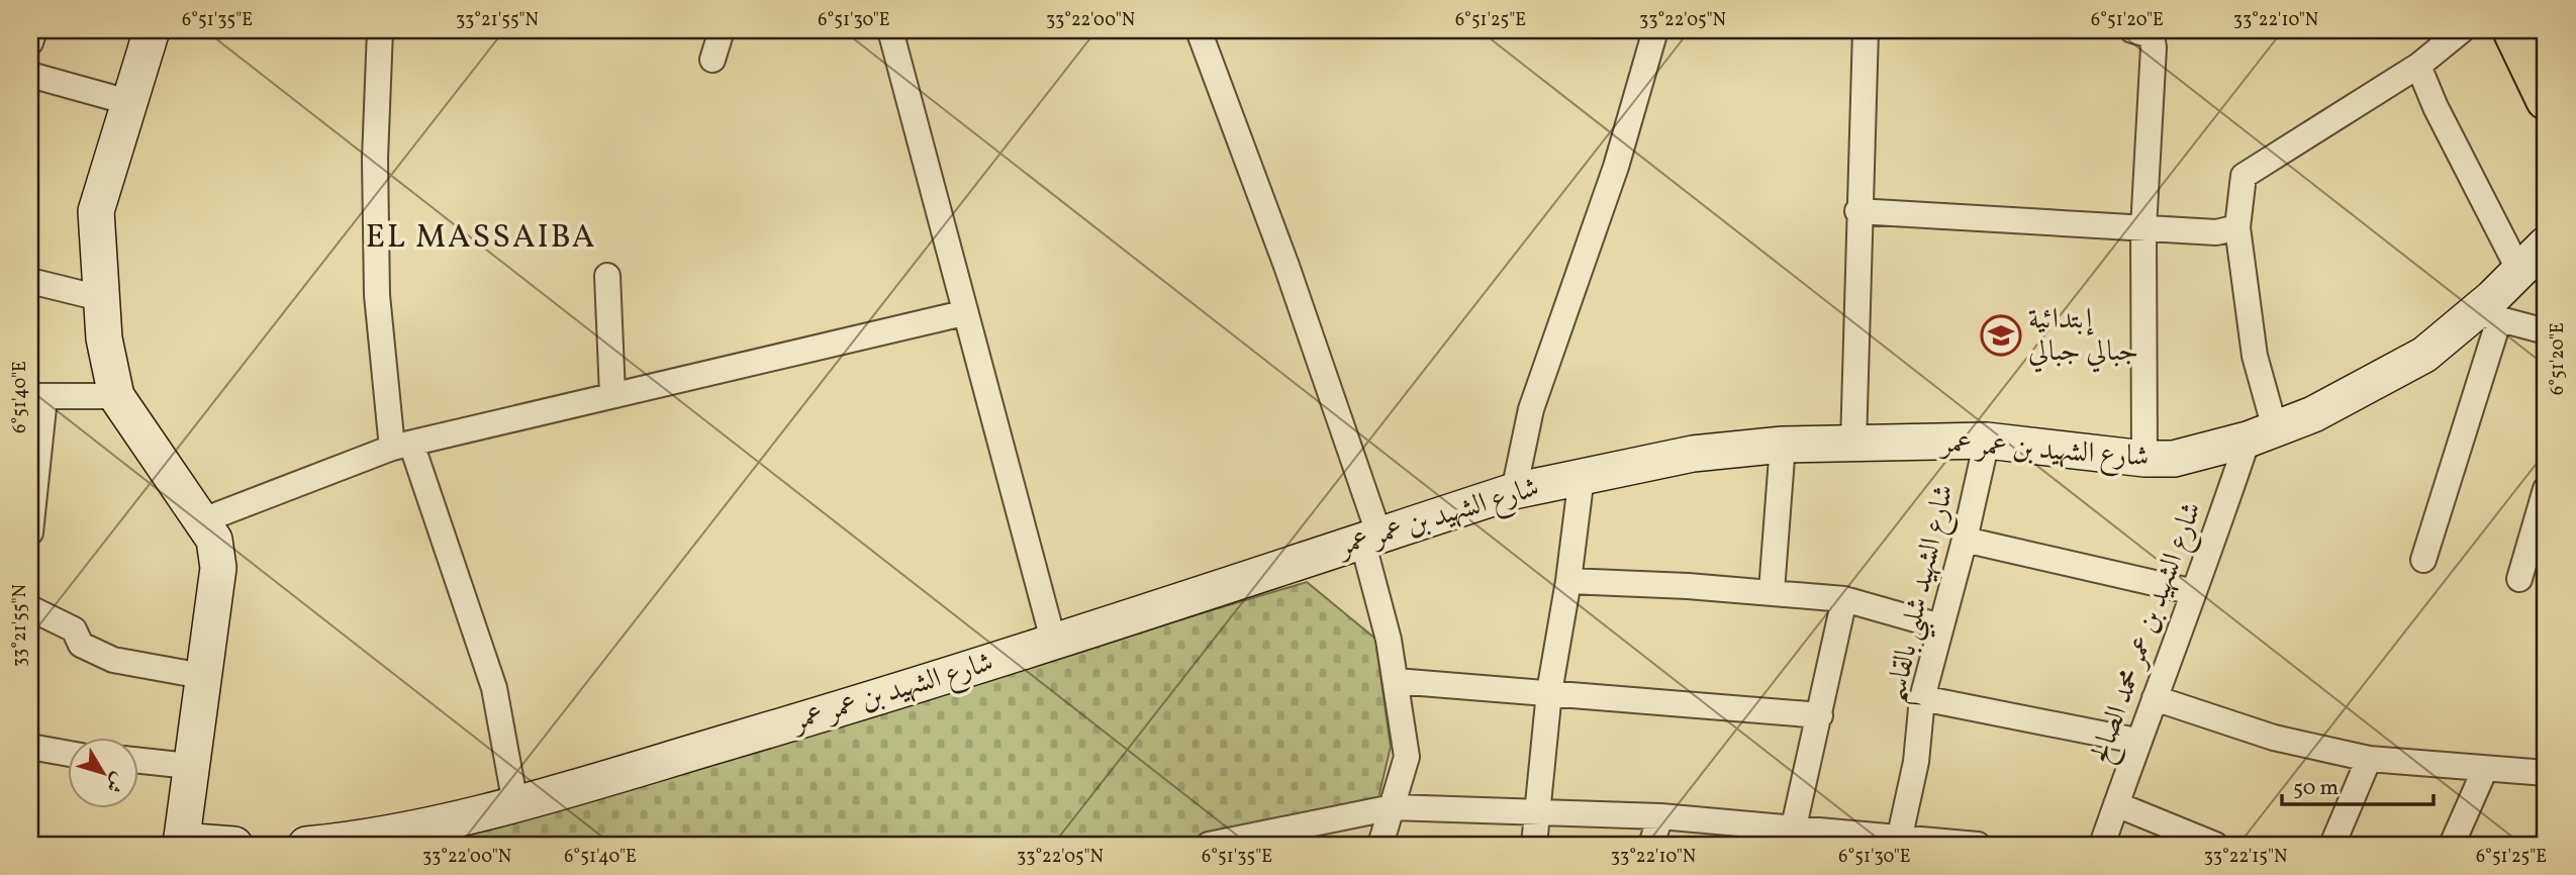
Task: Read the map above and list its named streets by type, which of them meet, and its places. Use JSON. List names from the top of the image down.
{
  "streets": {
    "street": ["شارع الشهيد بن عمر عمر", "شارع الشهيد شلبي بالقاسم", "شارع الشهيد بن عمر محمد الصالح"]
  },
  "crossings": [
    ["شارع الشهيد بن عمر عمر", "شارع الشهيد شلبي بالقاسم"],
    ["شارع الشهيد بن عمر عمر", "شارع الشهيد بن عمر محمد الصالح"]
  ],
  "districts": ["EL MASSAIBA"],
  "places": {
    "school or university": ["إبتدائية جبالي جبالي"]
  },
  "scale_bar": "50 m",
  "north": "bottom right",
  "coordinates": [
    "6°51'35\"E",
    "33°21'55\"N",
    "6°51'30\"E",
    "33°22'00\"N",
    "6°51'25\"E",
    "33°22'05\"N",
    "6°51'20\"E",
    "33°22'10\"N",
    "6°51'40\"E",
    "33°22'15\"N"
  ]
}
